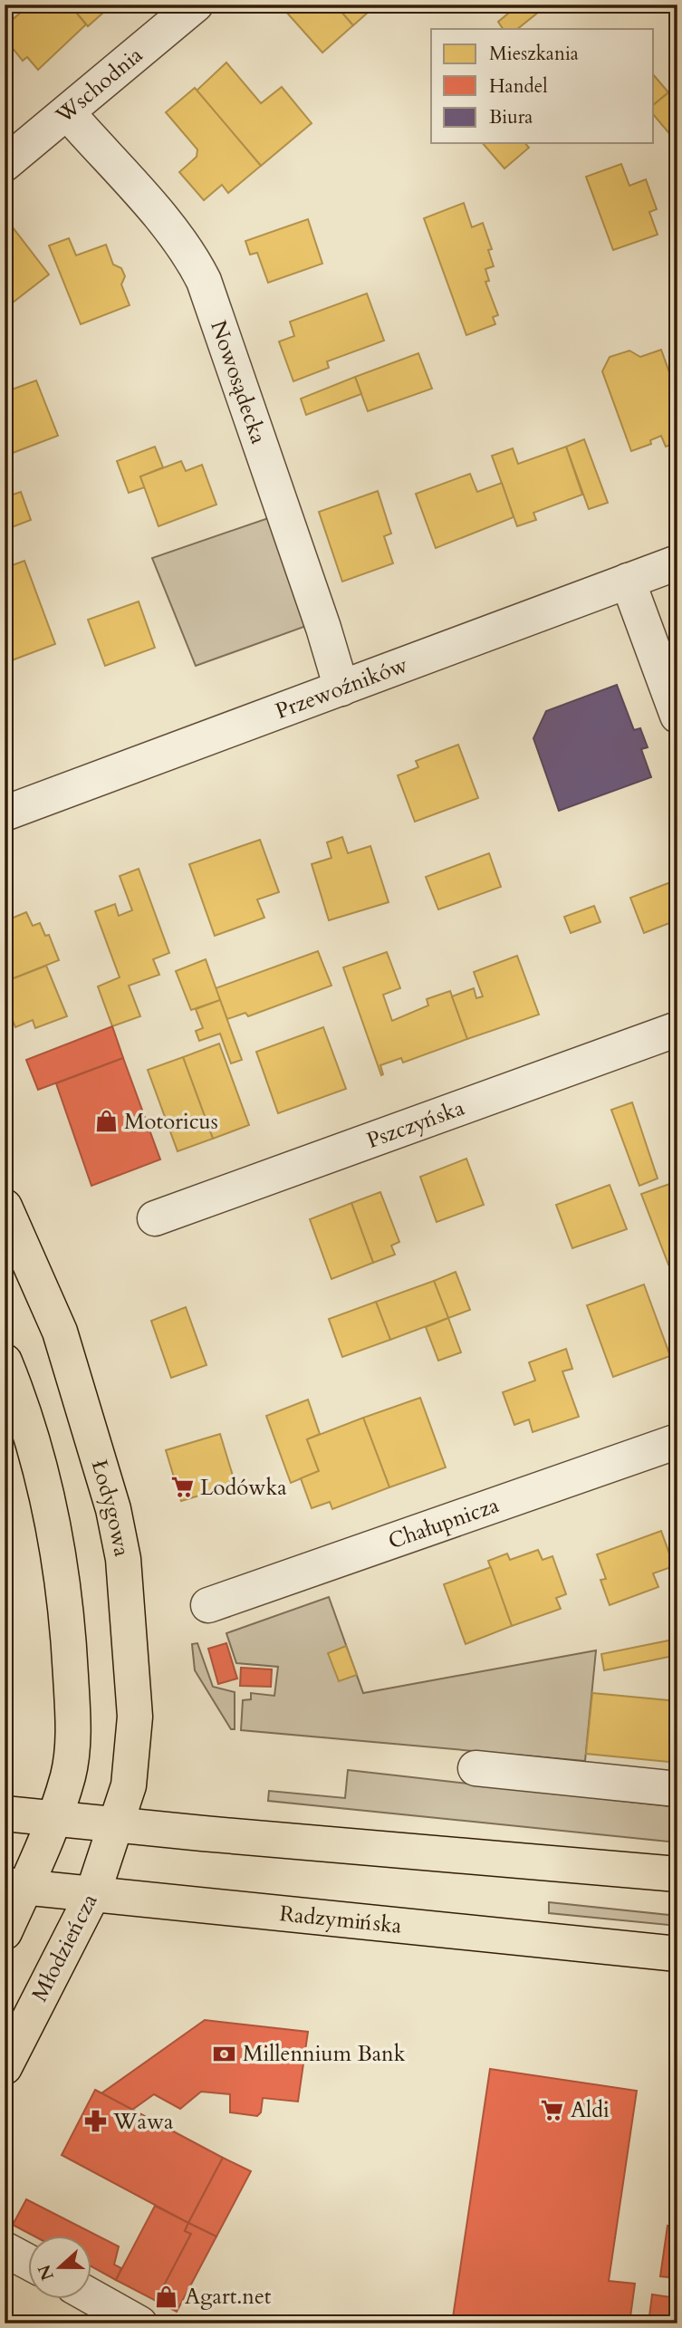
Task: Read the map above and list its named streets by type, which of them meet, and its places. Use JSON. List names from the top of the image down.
{
  "streets": {
    "main road": ["Łodygowa", "Radzymińska", "Młodzieńcza"],
    "street": [
      "Wschodnia",
      "Nowosądecka",
      "Przewoźników",
      "Pszczyńska",
      "Chałupnicza"
    ]
  },
  "crossings": [
    ["Wschodnia", "Nowosądecka"],
    ["Nowosądecka", "Przewoźników"],
    ["Łodygowa", "Młodzieńcza"],
    ["Radzymińska", "Młodzieńcza"]
  ],
  "places": {
    "shop": ["Motoricus", "Agart.net"],
    "supermarket": ["Lodówka", "Aldi"],
    "bank": ["Millennium Bank"],
    "pharmacy": ["Wawa"]
  },
  "legend": ["Mieszkania", "Handel", "Biura"],
  "north": "left"
}
